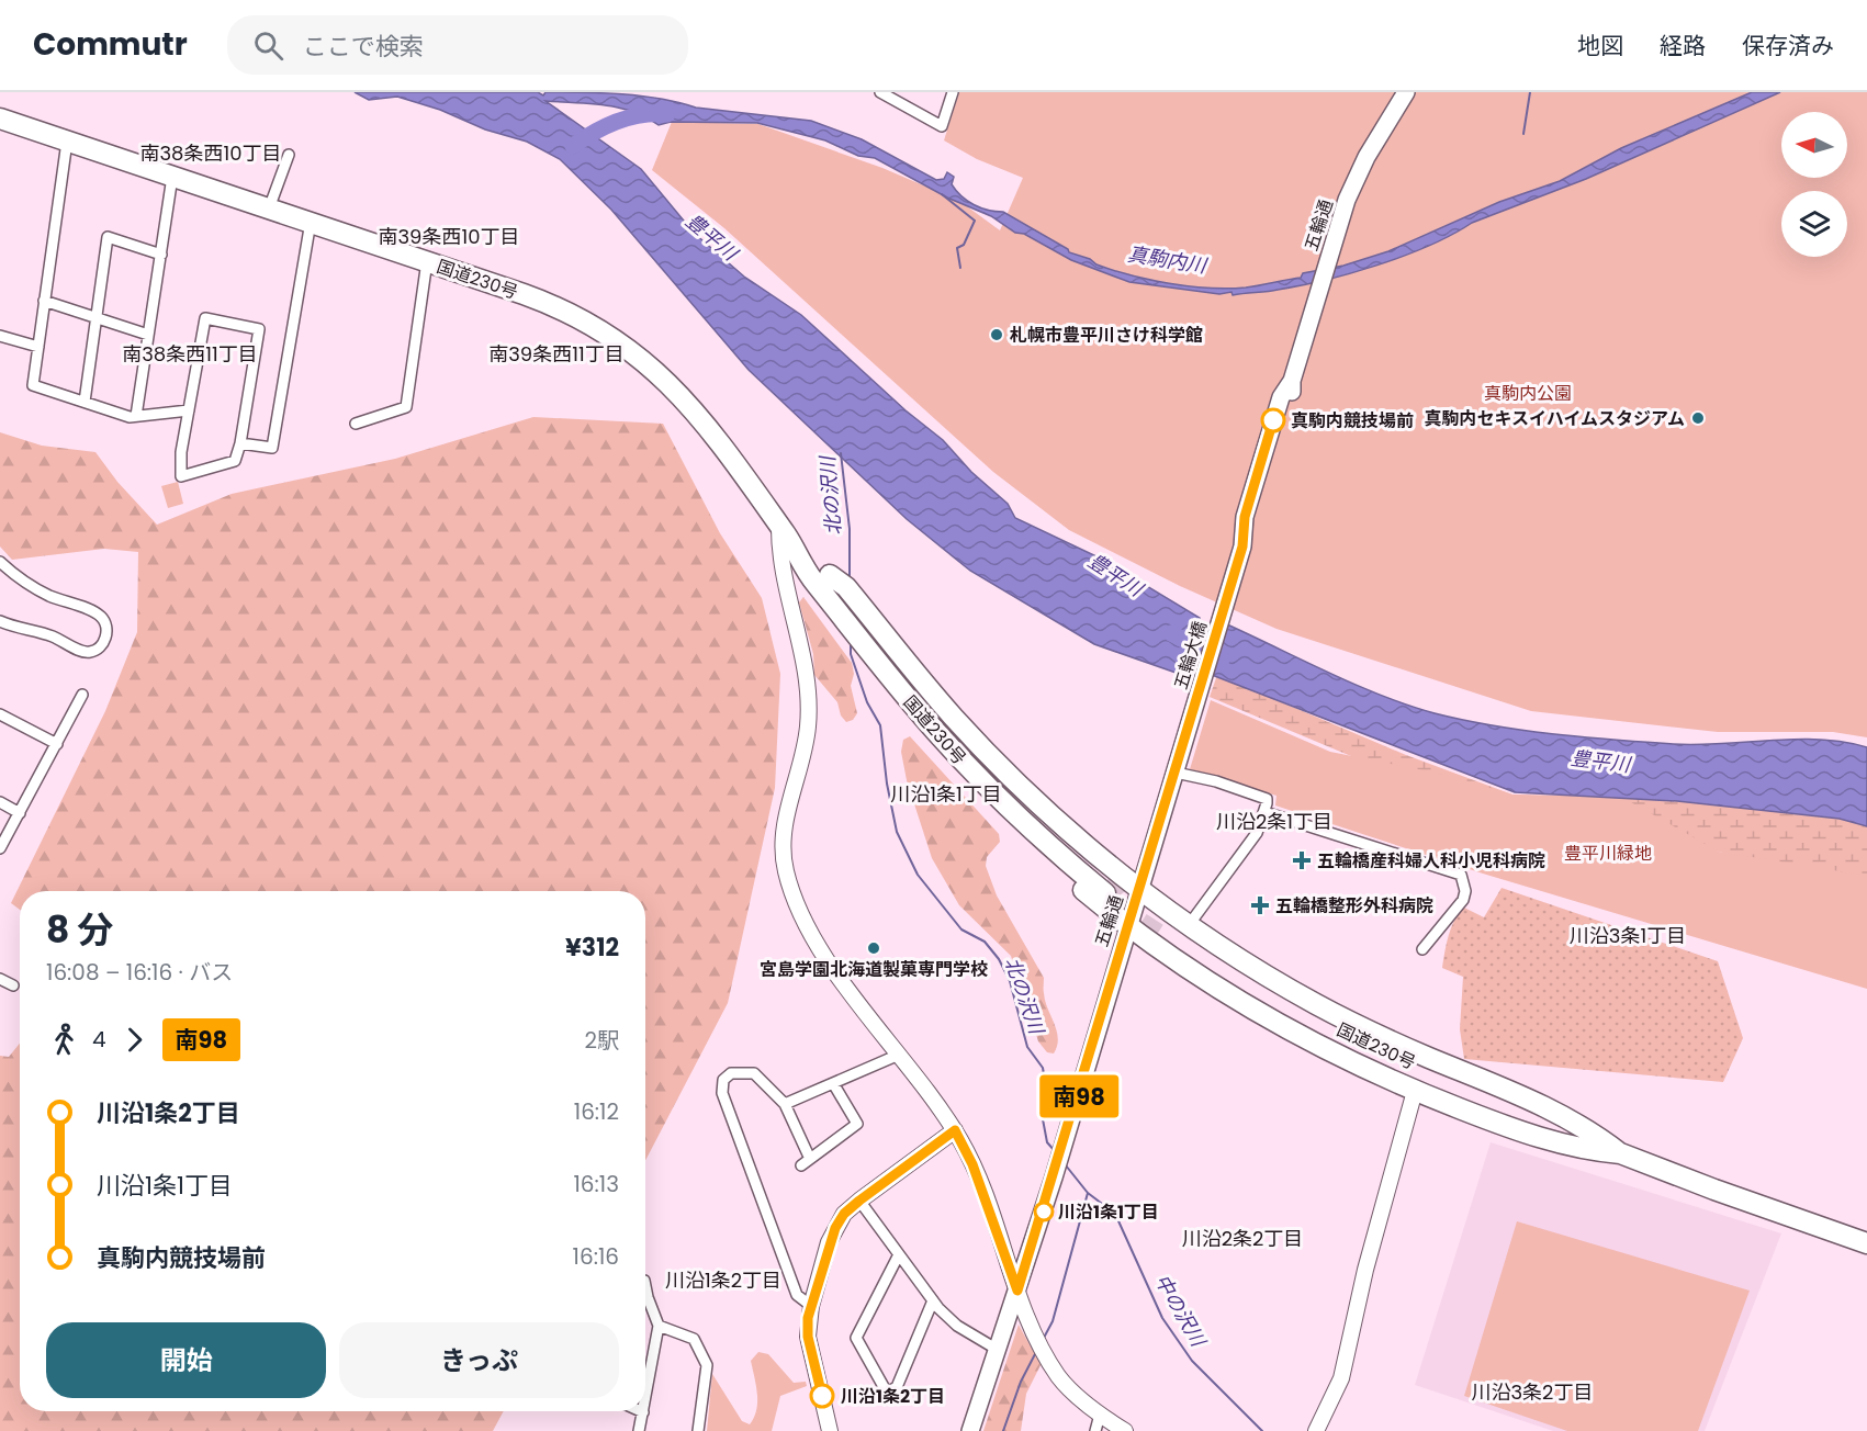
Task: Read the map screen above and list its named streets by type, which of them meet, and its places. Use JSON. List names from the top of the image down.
{
  "streets": {
    "highway": ["国道230号"],
    "main road": ["五輪通", "五輪大橋"]
  },
  "crossings": [
    ["五輪通", "五輪大橋"]
  ],
  "districts": [
    "南38条西10丁目",
    "南39条西10丁目",
    "南38条西11丁目",
    "南39条西11丁目",
    "川沿1条1丁目",
    "川沿2条1丁目",
    "川沿3条1丁目",
    "川沿2条2丁目",
    "川沿1条2丁目",
    "川沿3条2丁目"
  ],
  "water": [
    "豊平川",
    "真駒内川",
    "北の沢川",
    "中の沢川"
  ],
  "parks": ["真駒内公園", "豊平川緑地"],
  "places": {
    "other": [
      "札幌市豊平川さけ科学館",
      "真駒内セキスイハイムスタジアム",
      "真駒内競技場前",
      "宮島学園北海道製菓専門学校",
      "川沿1条1丁目",
      "川沿1条2丁目"
    ],
    "health": ["五輪橋産科婦人科小児科病院", "五輪橋整形外科病院"]
  },
  "lines": ["bus line 南98"],
  "north": "left",
  "page": {
    "header": "Commutr",
    "search": "ここで検索",
    "nav": ["地図", "経路", "保存済み"],
    "on_map": "南98",
    "heading": ["8 分", "16:08 – 16:16 · バス", "¥312"],
    "legs": ["4", "南98", "2駅"],
    "list": [
      {
        "name": "川沿1条2丁目",
        "value": "16:12"
      },
      {
        "name": "川沿1条1丁目",
        "value": "16:13"
      },
      {
        "name": "真駒内競技場前",
        "value": "16:16"
      }
    ],
    "buttons": ["開始", "きっぷ"]
  }
}
